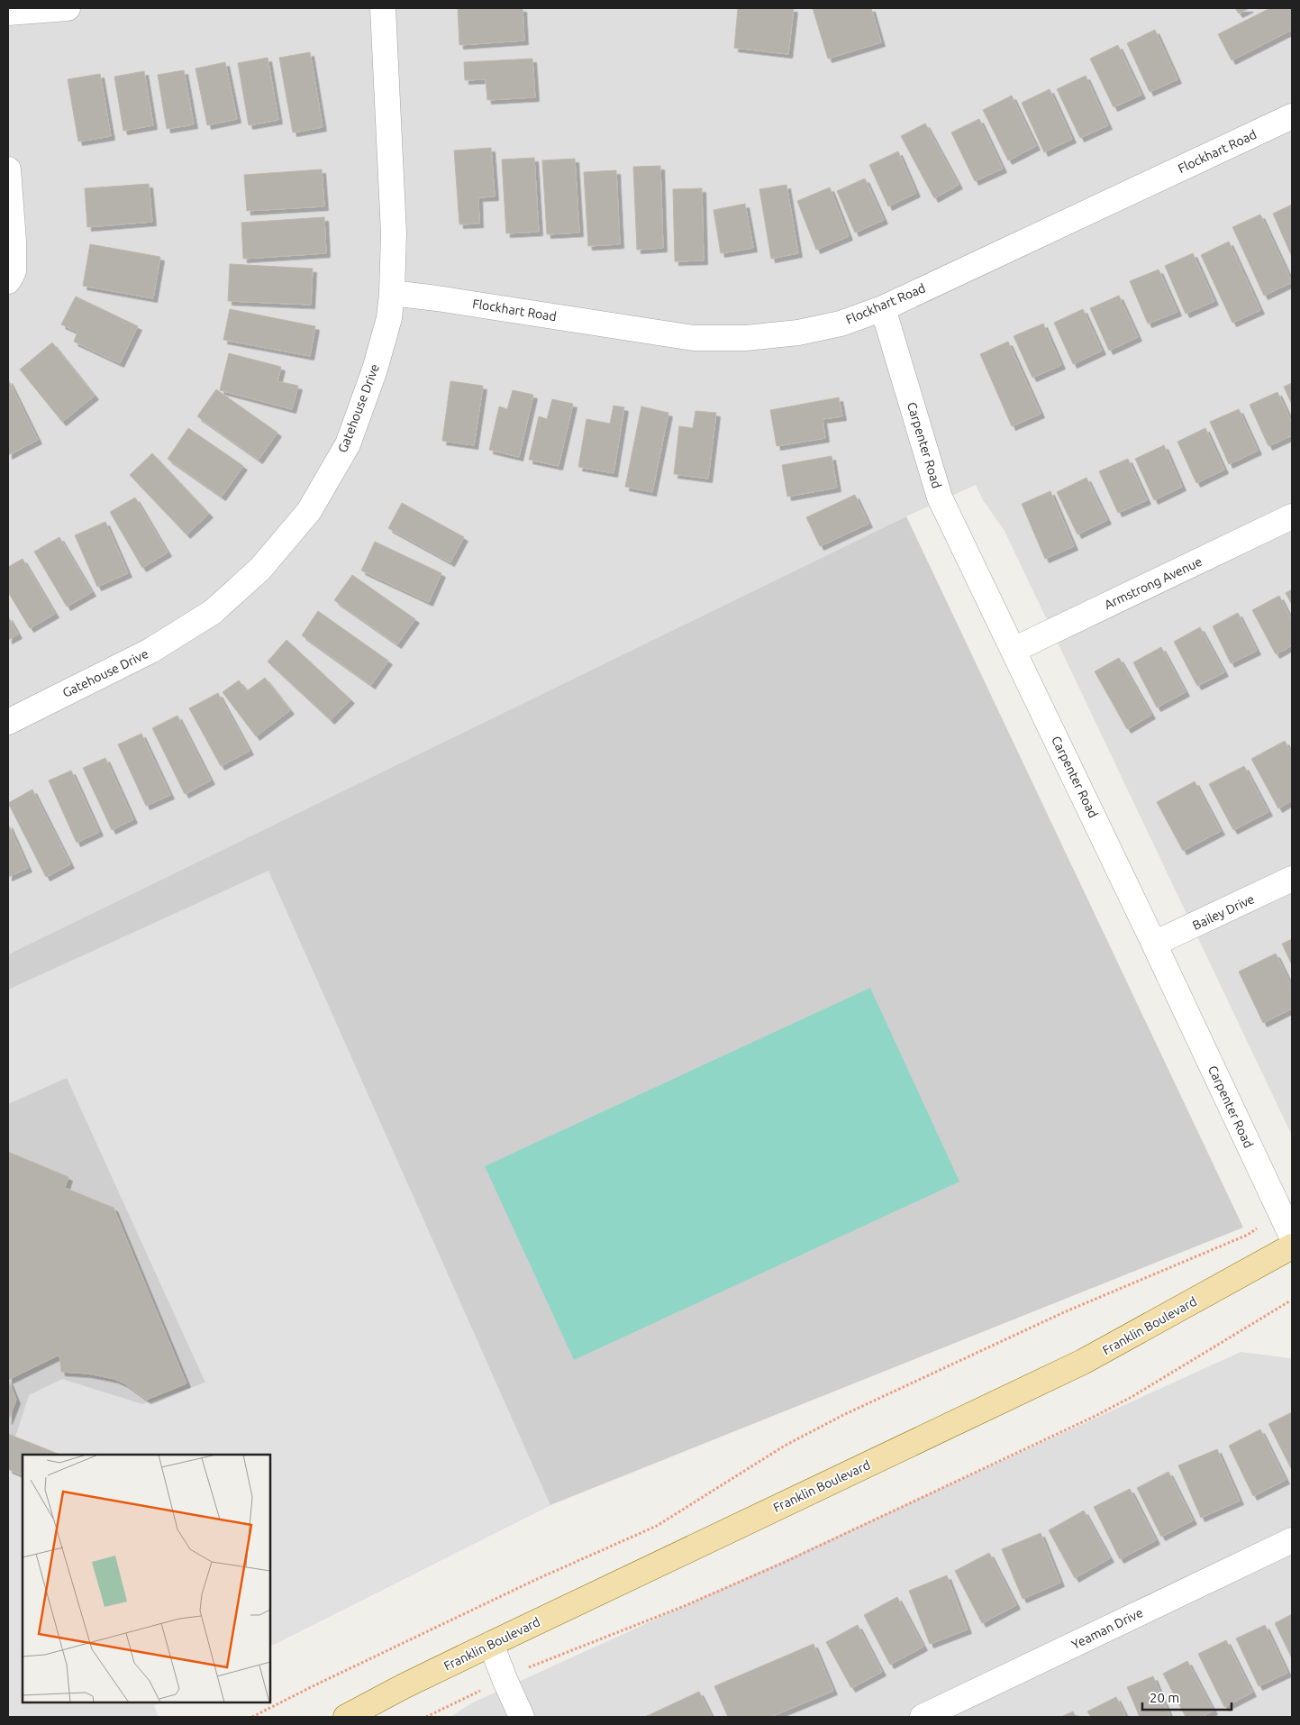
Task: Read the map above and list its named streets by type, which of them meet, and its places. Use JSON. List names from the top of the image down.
{
  "streets": {
    "main road": ["Franklin Boulevard"],
    "street": [
      "Flockhart Road",
      "Gatehouse Drive",
      "Carpenter Road",
      "Armstrong Avenue",
      "Bailey Drive",
      "Yeaman Drive"
    ]
  },
  "crossings": [
    ["Flockhart Road", "Gatehouse Drive"],
    ["Flockhart Road", "Carpenter Road"],
    ["Carpenter Road", "Armstrong Avenue"],
    ["Carpenter Road", "Bailey Drive"]
  ],
  "scale_bar": "20 m"
}
